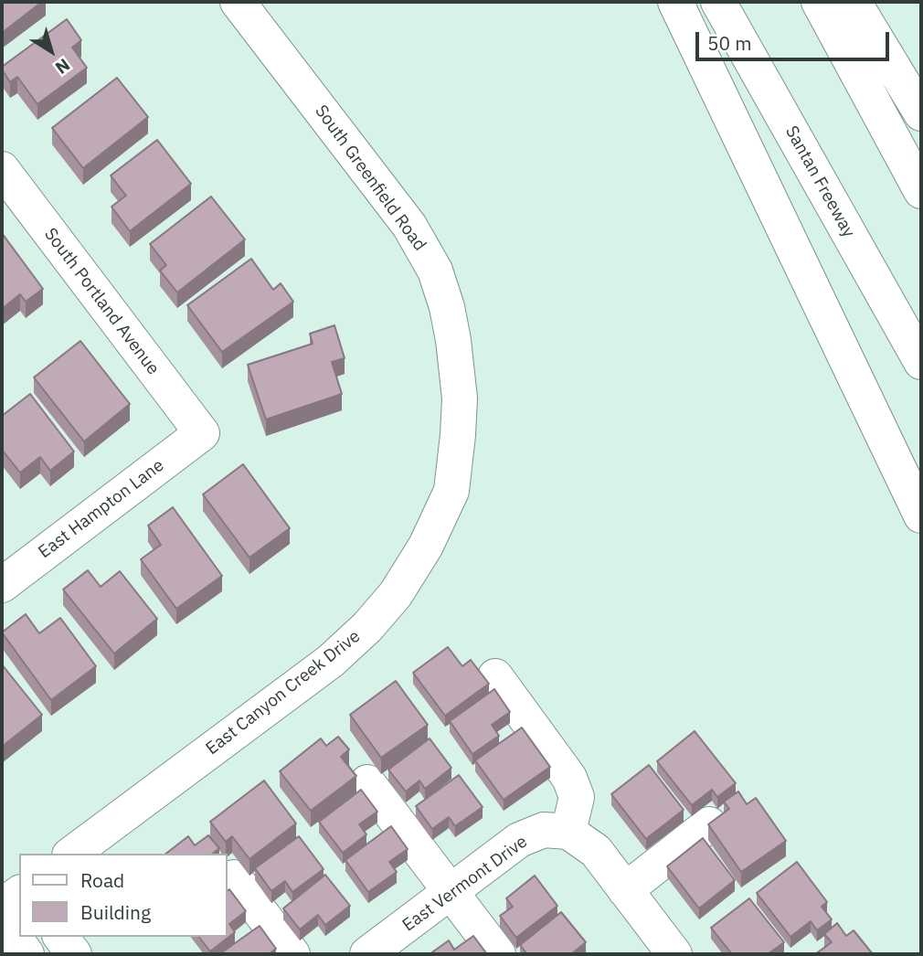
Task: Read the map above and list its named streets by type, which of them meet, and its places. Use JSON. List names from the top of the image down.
{
  "streets": {
    "main road": [
      "South Greenfield Road",
      "Santan Freeway",
      "South Portland Avenue",
      "East Hampton Lane",
      "East Canyon Creek Drive",
      "East Vermont Drive"
    ]
  },
  "crossings": [
    ["South Greenfield Road", "East Canyon Creek Drive"],
    ["South Portland Avenue", "East Hampton Lane"]
  ],
  "legend": ["Road", "Building"],
  "scale_bar": "50 m",
  "north": "bottom right"
}
